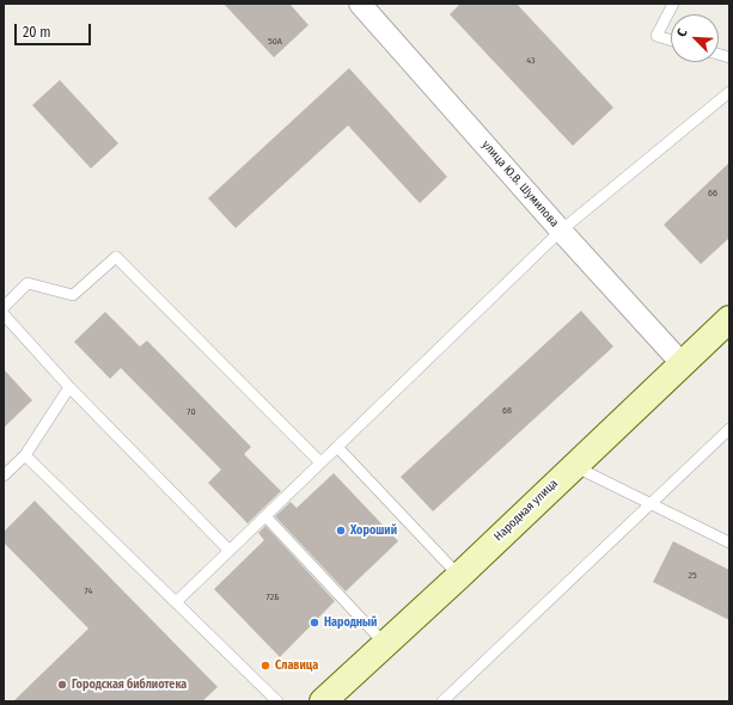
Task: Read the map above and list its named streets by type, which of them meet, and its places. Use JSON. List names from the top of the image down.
{
  "streets": {
    "street": ["улица Ю.В. Шумилова", "Народная улица"]
  },
  "crossings": [
    ["улица Ю.В. Шумилова", "Народная улица"]
  ],
  "places": [
    "Хороший",
    "Народный",
    "Славица",
    "Городская библиотека"
  ],
  "house_numbers": [
    "50А",
    "43",
    "66",
    "68",
    "70",
    "25",
    "74",
    "72Б"
  ],
  "scale_bar": "20 m",
  "north": "top left"
}
